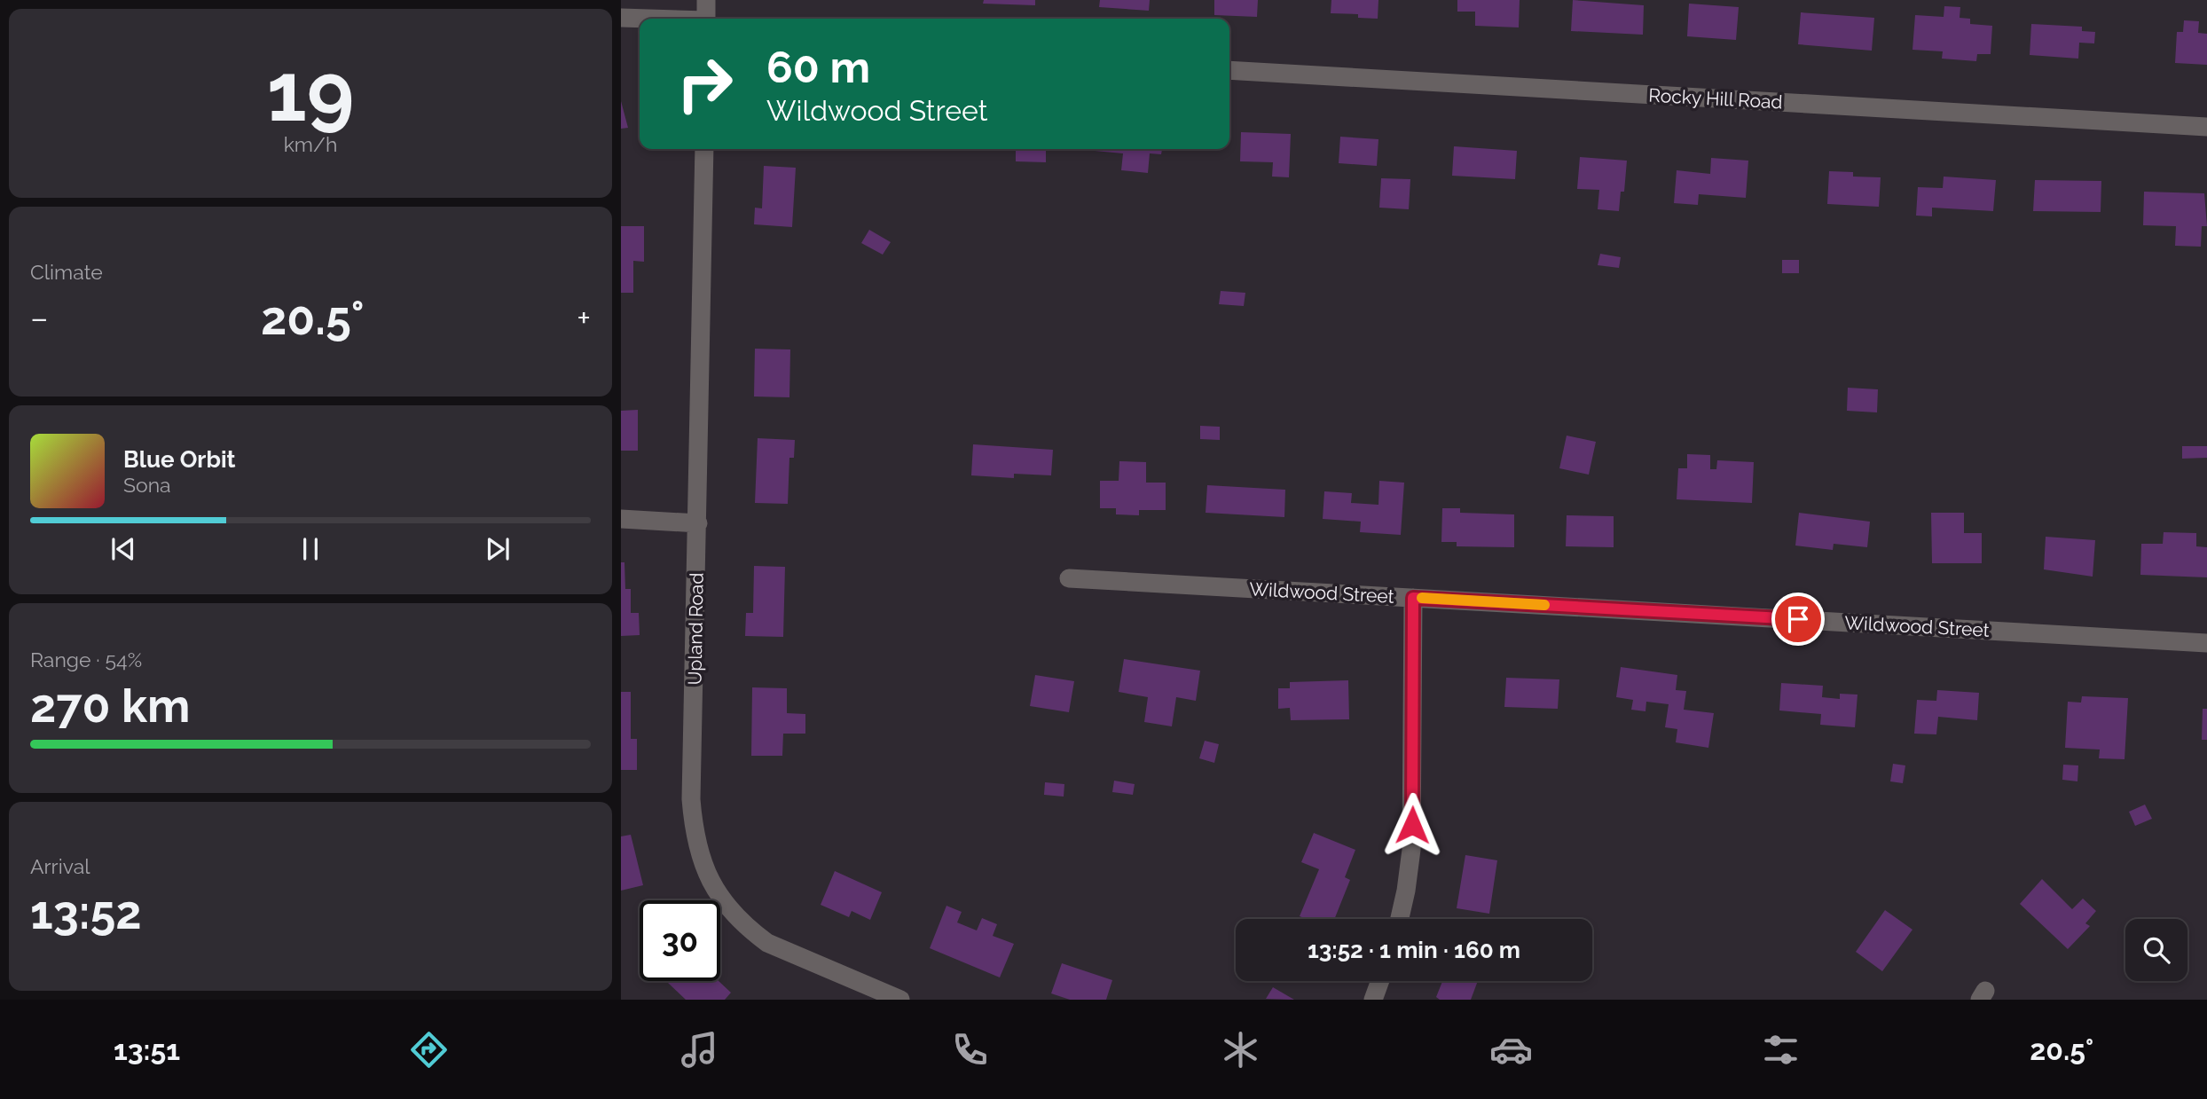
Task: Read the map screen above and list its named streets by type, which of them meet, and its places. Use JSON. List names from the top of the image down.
{
  "streets": {
    "street": ["Rocky Hill Road", "Wildwood Street", "Upland Road"]
  },
  "page": {
    "tile": [
      ["19", "km/h"],
      "Climate",
      ["Range · 54%", "270 km"],
      ["Arrival", "13:52"]
    ],
    "turn": ["60 m", "Wildwood Street"],
    "heat": ["−", "20.5°", "+"],
    "song": ["Blue Orbit", "Sona"],
    "limit": "30",
    "trip": "13:52 · 1 min · 160 m",
    "tabs": ["13:51", "20.5°"]
  }
}
